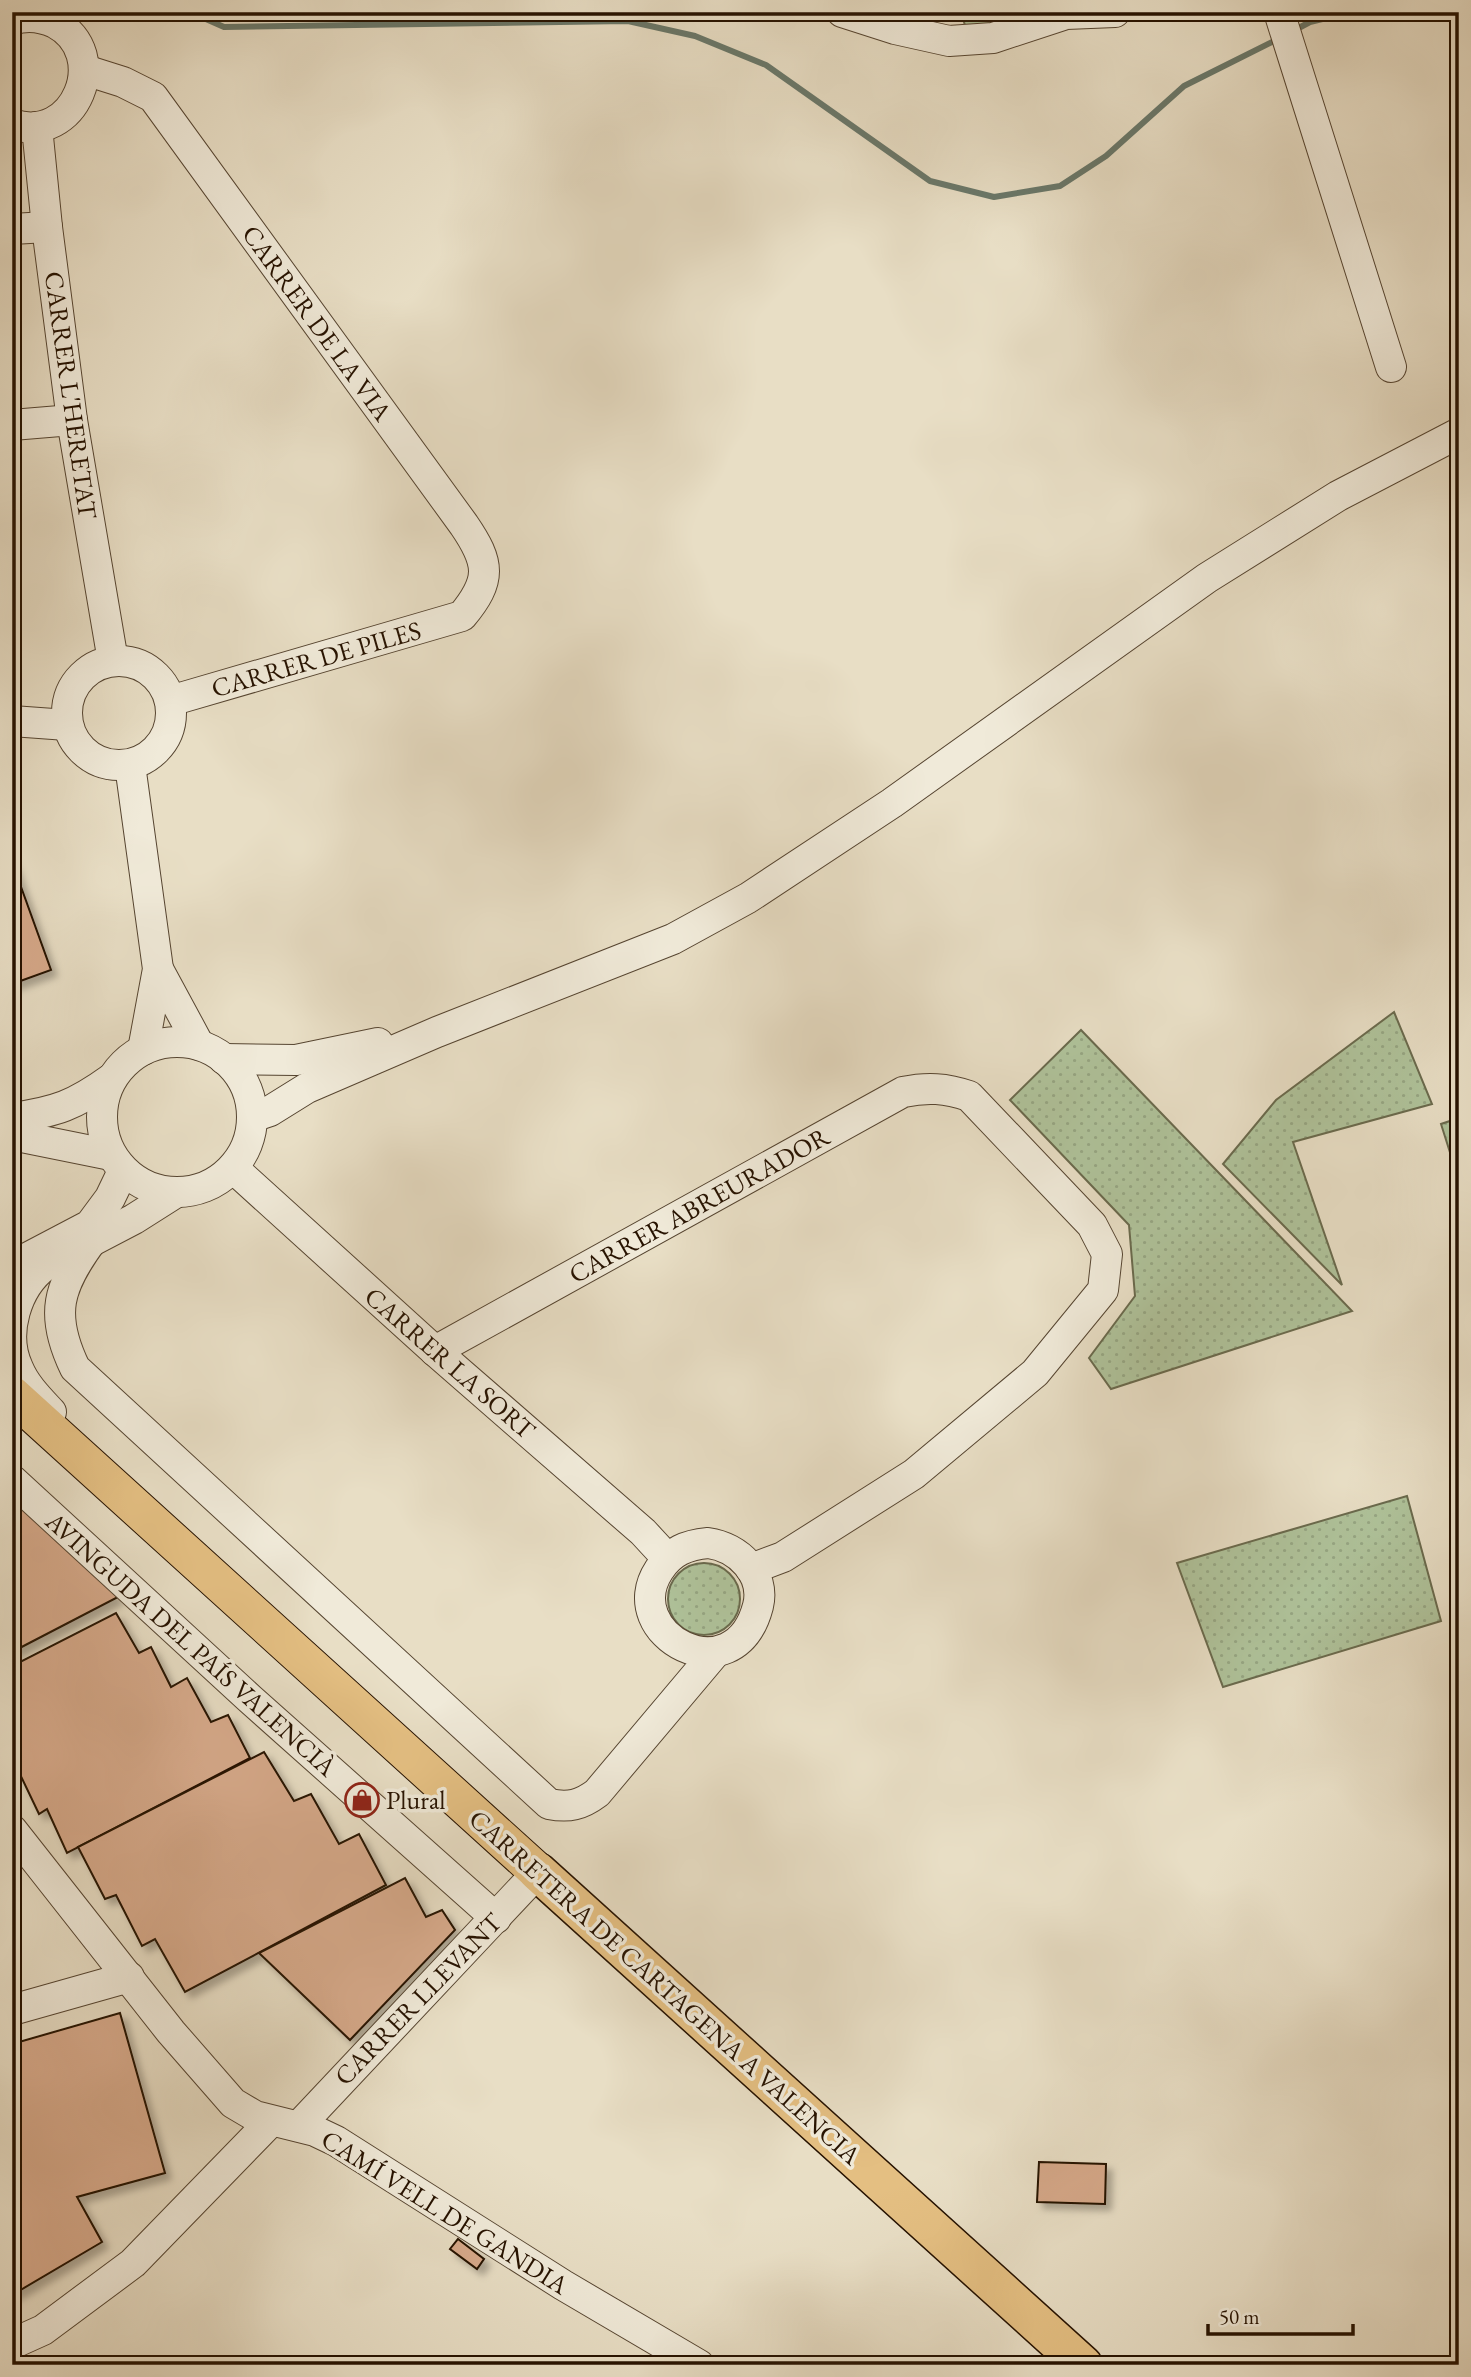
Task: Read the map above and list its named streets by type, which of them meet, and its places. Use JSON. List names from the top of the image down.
{
  "streets": {
    "highway": ["CARRETERA DE CARTAGENA A VALENCIA"],
    "street": [
      "CARRER DE LA VIA",
      "CARRER L'HERETAT",
      "CARRER DE PILES",
      "CARRER ABREURADOR",
      "CARRER LA SORT",
      "AVINGUDA DEL PAÍS VALENCIÀ",
      "CARRER LLEVANT",
      "CAMÍ VELL DE GANDIA"
    ]
  },
  "crossings": [
    ["CARRER DE LA VIA", "CARRER DE PILES"],
    ["CARRER L'HERETAT", "CARRER DE PILES"],
    ["CARRER ABREURADOR", "CARRER LA SORT"],
    ["AVINGUDA DEL PAÍS VALENCIÀ", "CARRER LLEVANT"],
    ["CARRETERA DE CARTAGENA A VALENCIA", "CARRER LLEVANT"],
    ["CARRER LLEVANT", "CAMÍ VELL DE GANDIA"]
  ],
  "places": {
    "shop": ["Plural"]
  },
  "scale_bar": "50 m"
}
